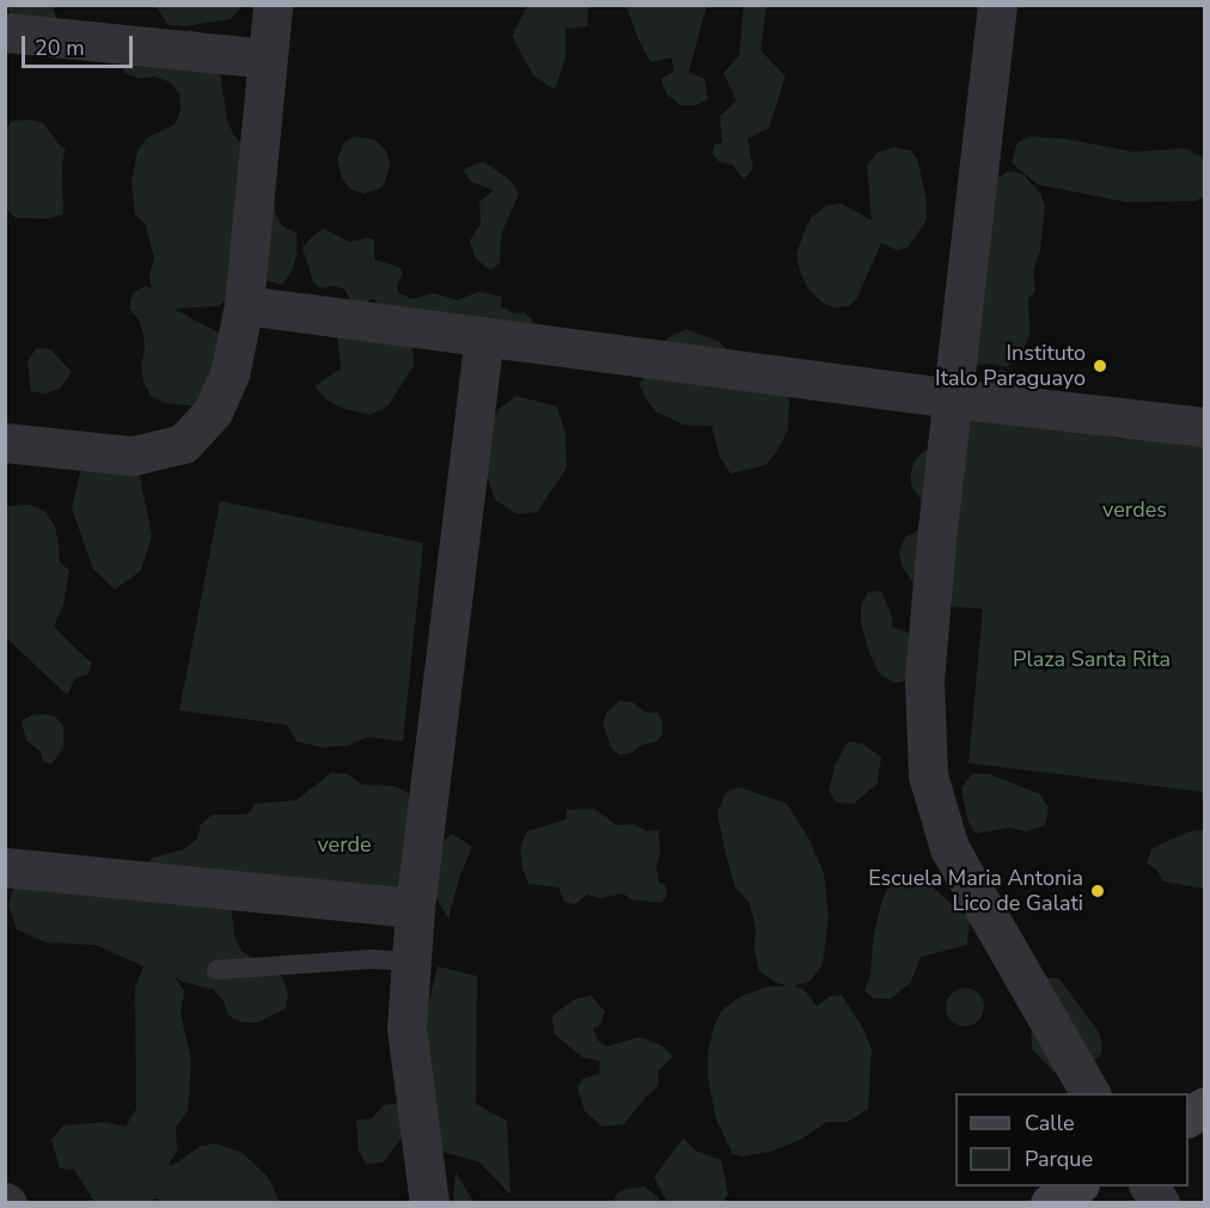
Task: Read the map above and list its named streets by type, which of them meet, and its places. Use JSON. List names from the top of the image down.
{
  "parks": ["verdes", "Plaza Santa Rita", "verde"],
  "places": ["Instituto Italo Paraguayo", "Escuela Maria Antonia Lico de Galati"],
  "legend": ["Calle", "Parque"],
  "scale_bar": "20 m"
}
